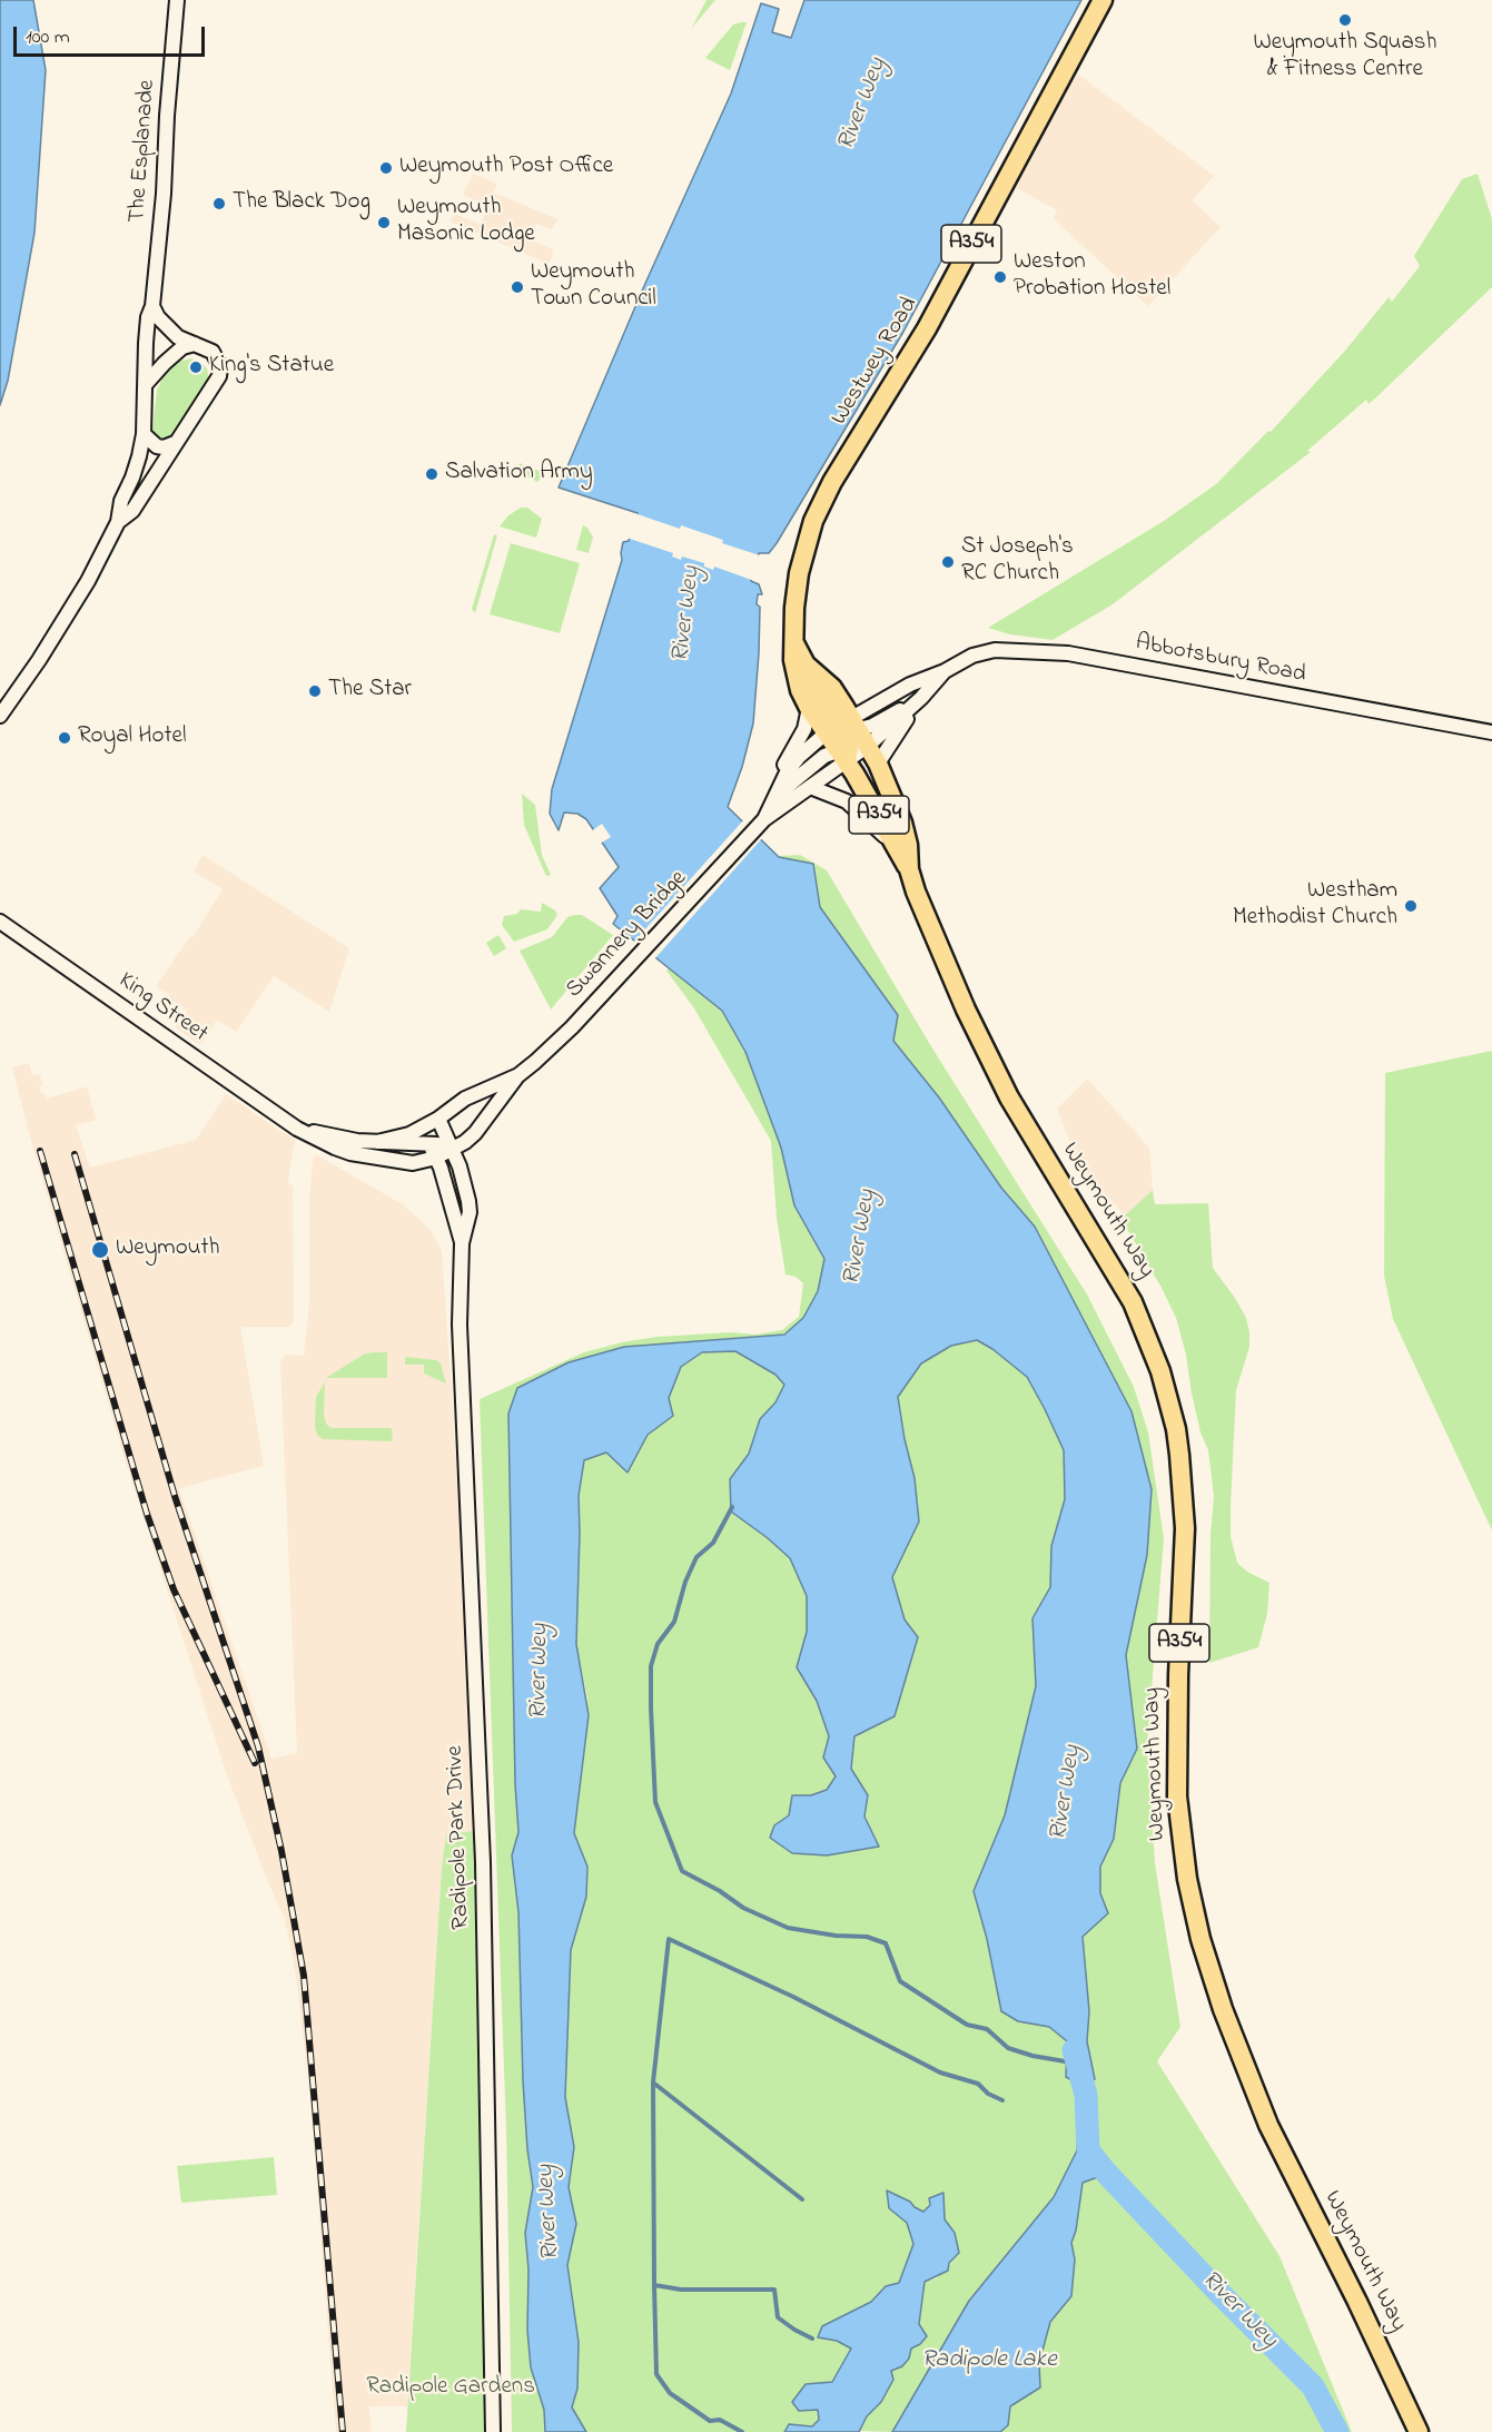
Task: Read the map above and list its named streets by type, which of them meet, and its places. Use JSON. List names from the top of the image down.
{
  "streets": {
    "highway": ["A354", "Westwey Road", "Weymouth Way"],
    "street": [
      "The Esplanade",
      "Abbotsbury Road",
      "Swannery Bridge",
      "King Street",
      "Radipole Park Drive"
    ]
  },
  "crossings": [
    ["Westwey Road", "Abbotsbury Road"],
    ["Westwey Road", "Swannery Bridge"],
    ["Westwey Road", "Weymouth Way"],
    ["Abbotsbury Road", "Swannery Bridge"],
    ["Abbotsbury Road", "Weymouth Way"],
    ["Swannery Bridge", "King Street"],
    ["Swannery Bridge", "Weymouth Way"]
  ],
  "water": ["River Wey", "Radipole Lake"],
  "parks": ["Radipole Gardens"],
  "places": [
    "Weymouth Squash & Fitness Centre",
    "Weymouth Post Office",
    "The Black Dog",
    "Weymouth Masonic Lodge",
    "Weston Probation Hostel",
    "Weymouth Town Council",
    "King's Statue",
    "Salvation Army",
    "St Joseph's RC Church",
    "The Star",
    "Royal Hotel",
    "Westham Methodist Church",
    "Weymouth"
  ],
  "scale_bar": "100 m"
}
